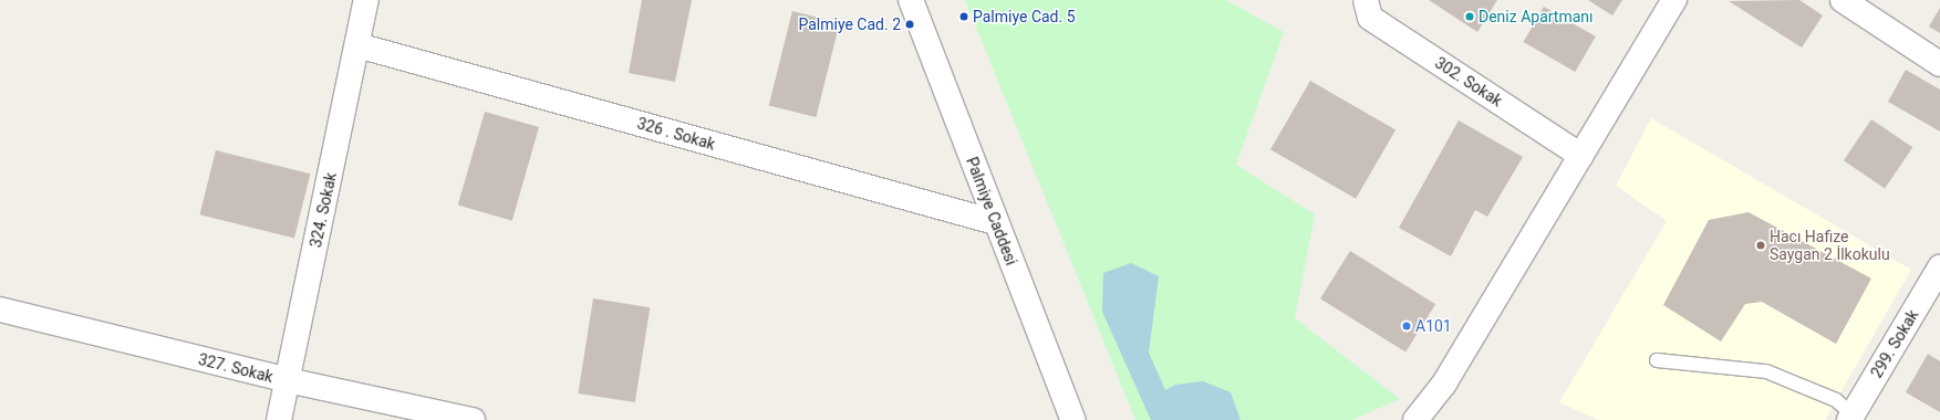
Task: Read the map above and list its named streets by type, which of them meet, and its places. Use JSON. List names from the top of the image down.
{
  "streets": {
    "street": [
      "302. Sokak",
      "326 . Sokak",
      "324. Sokak",
      "Palmiye Caddesi",
      "299. Sokak",
      "327. Sokak"
    ]
  },
  "crossings": [
    ["326 . Sokak", "324. Sokak"],
    ["326 . Sokak", "Palmiye Caddesi"],
    ["324. Sokak", "327. Sokak"]
  ],
  "places": [
    "Palmiye Cad. 5",
    "Deniz Apartmanı",
    "Palmiye Cad. 2",
    "Hacı Hafize Saygan 2 İlkokulu",
    "A101"
  ]
}
